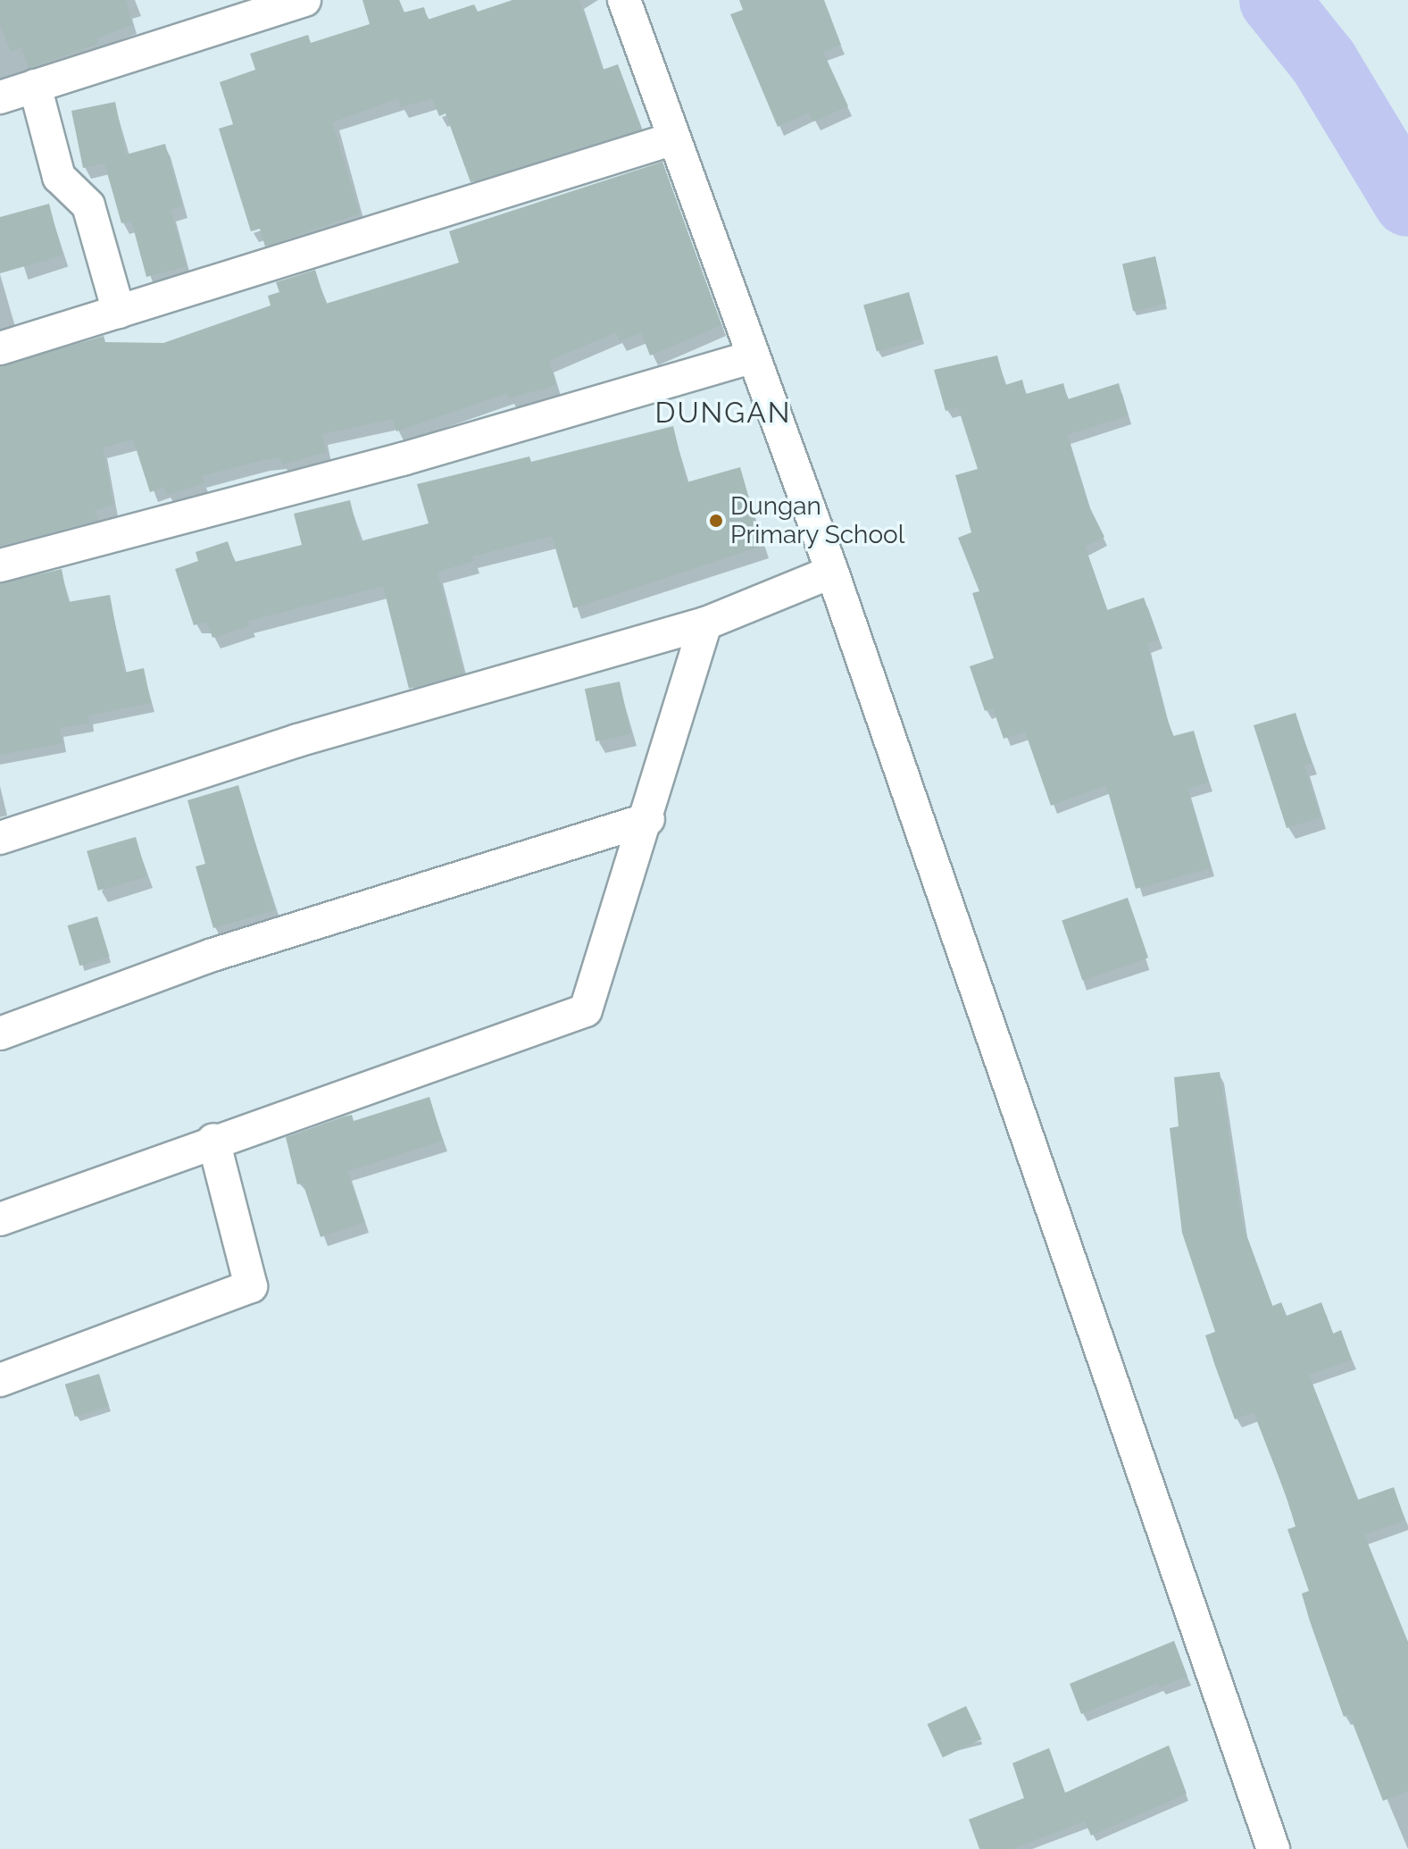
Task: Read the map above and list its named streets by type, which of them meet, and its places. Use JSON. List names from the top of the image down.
{
  "districts": ["DUNGAN"],
  "places": ["Dungan Primary School"]
}
